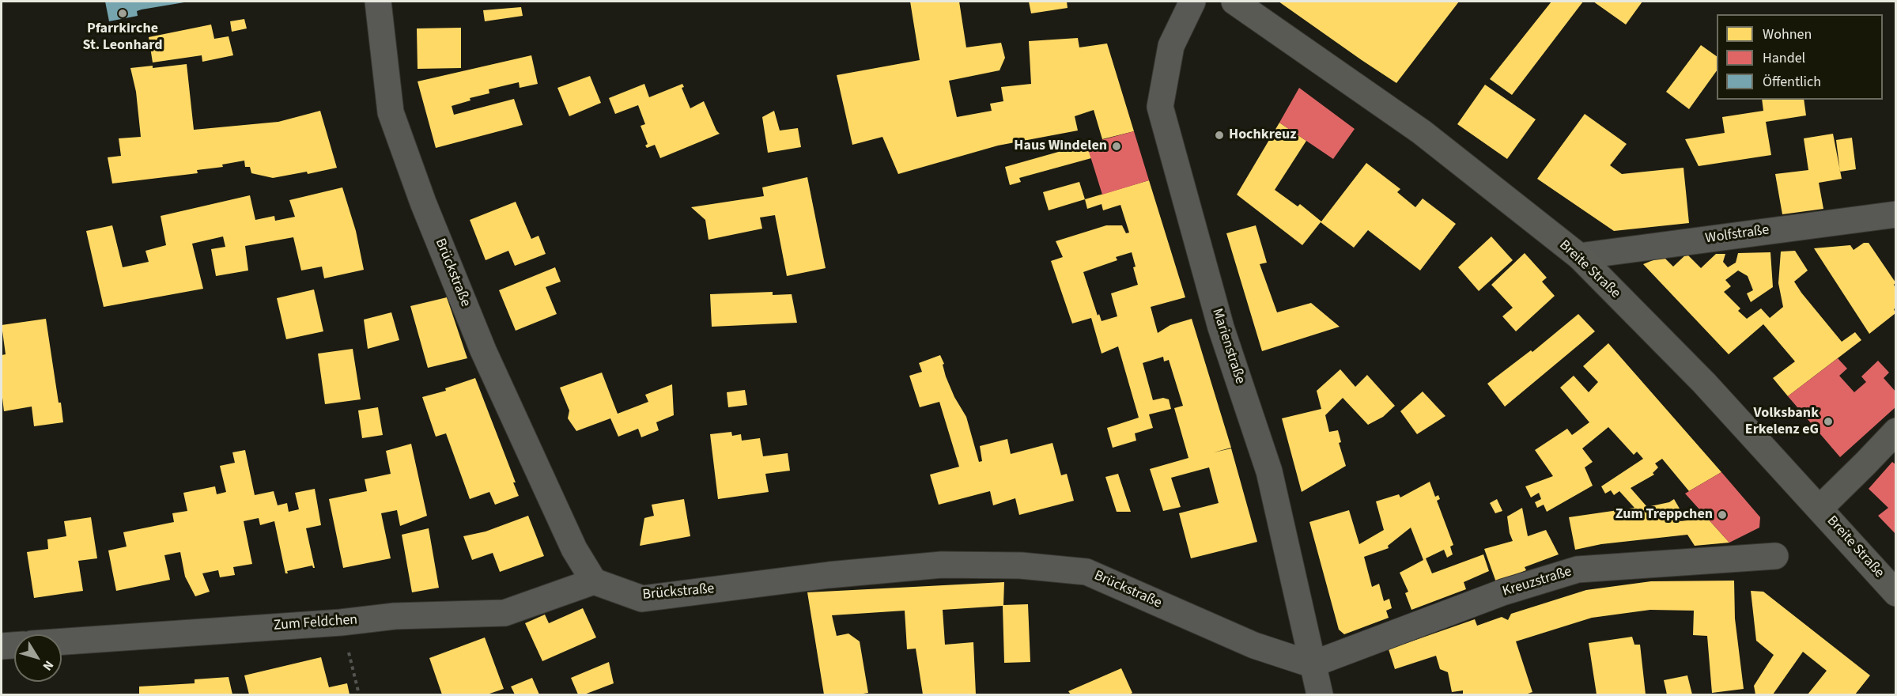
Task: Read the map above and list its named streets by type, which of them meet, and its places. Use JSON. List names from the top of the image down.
{
  "streets": {
    "main road": ["Breite Straße"],
    "street": [
      "Wolfstraße",
      "Brückstraße",
      "Marienstraße",
      "Kreuzstraße",
      "Zum Feldchen"
    ]
  },
  "crossings": [
    ["Wolfstraße", "Breite Straße"],
    ["Brückstraße", "Marienstraße"],
    ["Brückstraße", "Kreuzstraße"],
    ["Brückstraße", "Zum Feldchen"],
    ["Marienstraße", "Kreuzstraße"]
  ],
  "places": [
    "Pfarrkirche St. Leonhard",
    "Hochkreuz",
    "Haus Windelen",
    "Volksbank Erkelenz eG",
    "Zum Treppchen"
  ],
  "legend": ["Wohnen", "Handel", "Öffentlich"],
  "north": "bottom right"
}
